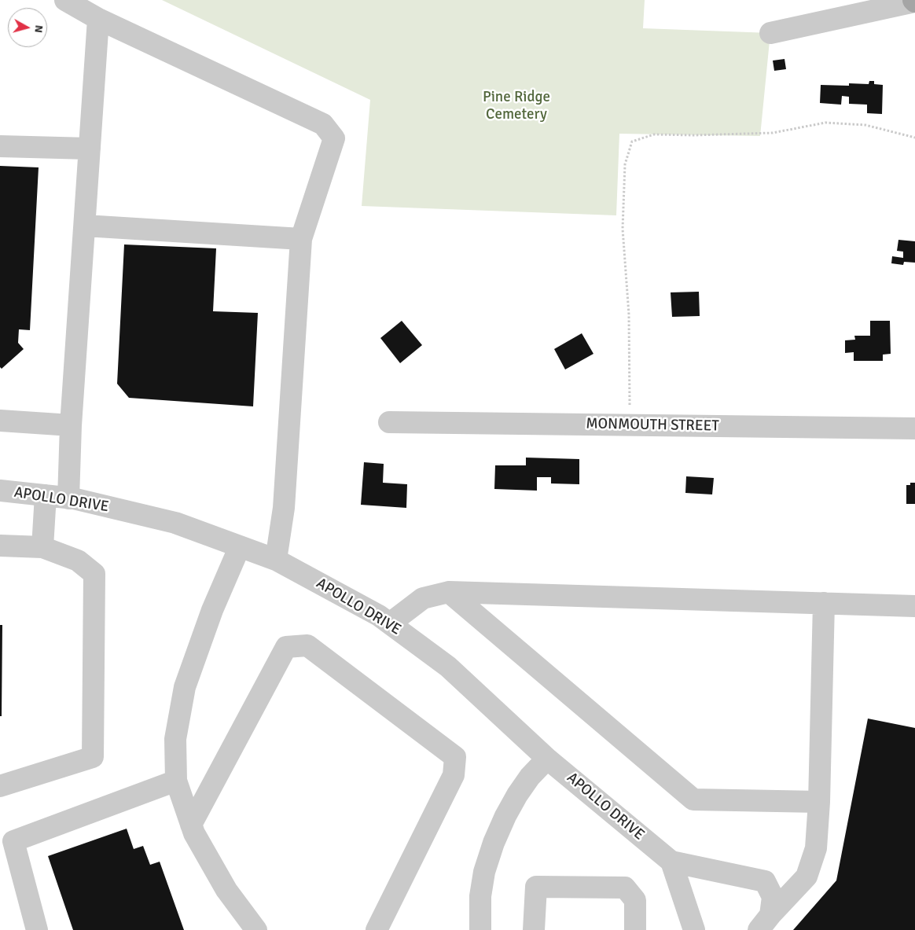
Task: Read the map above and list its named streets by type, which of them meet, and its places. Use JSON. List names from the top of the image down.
{
  "streets": {
    "street": ["MONMOUTH STREET", "APOLLO DRIVE"]
  },
  "parks": ["Pine Ridge Cemetery"],
  "north": "right"
}
